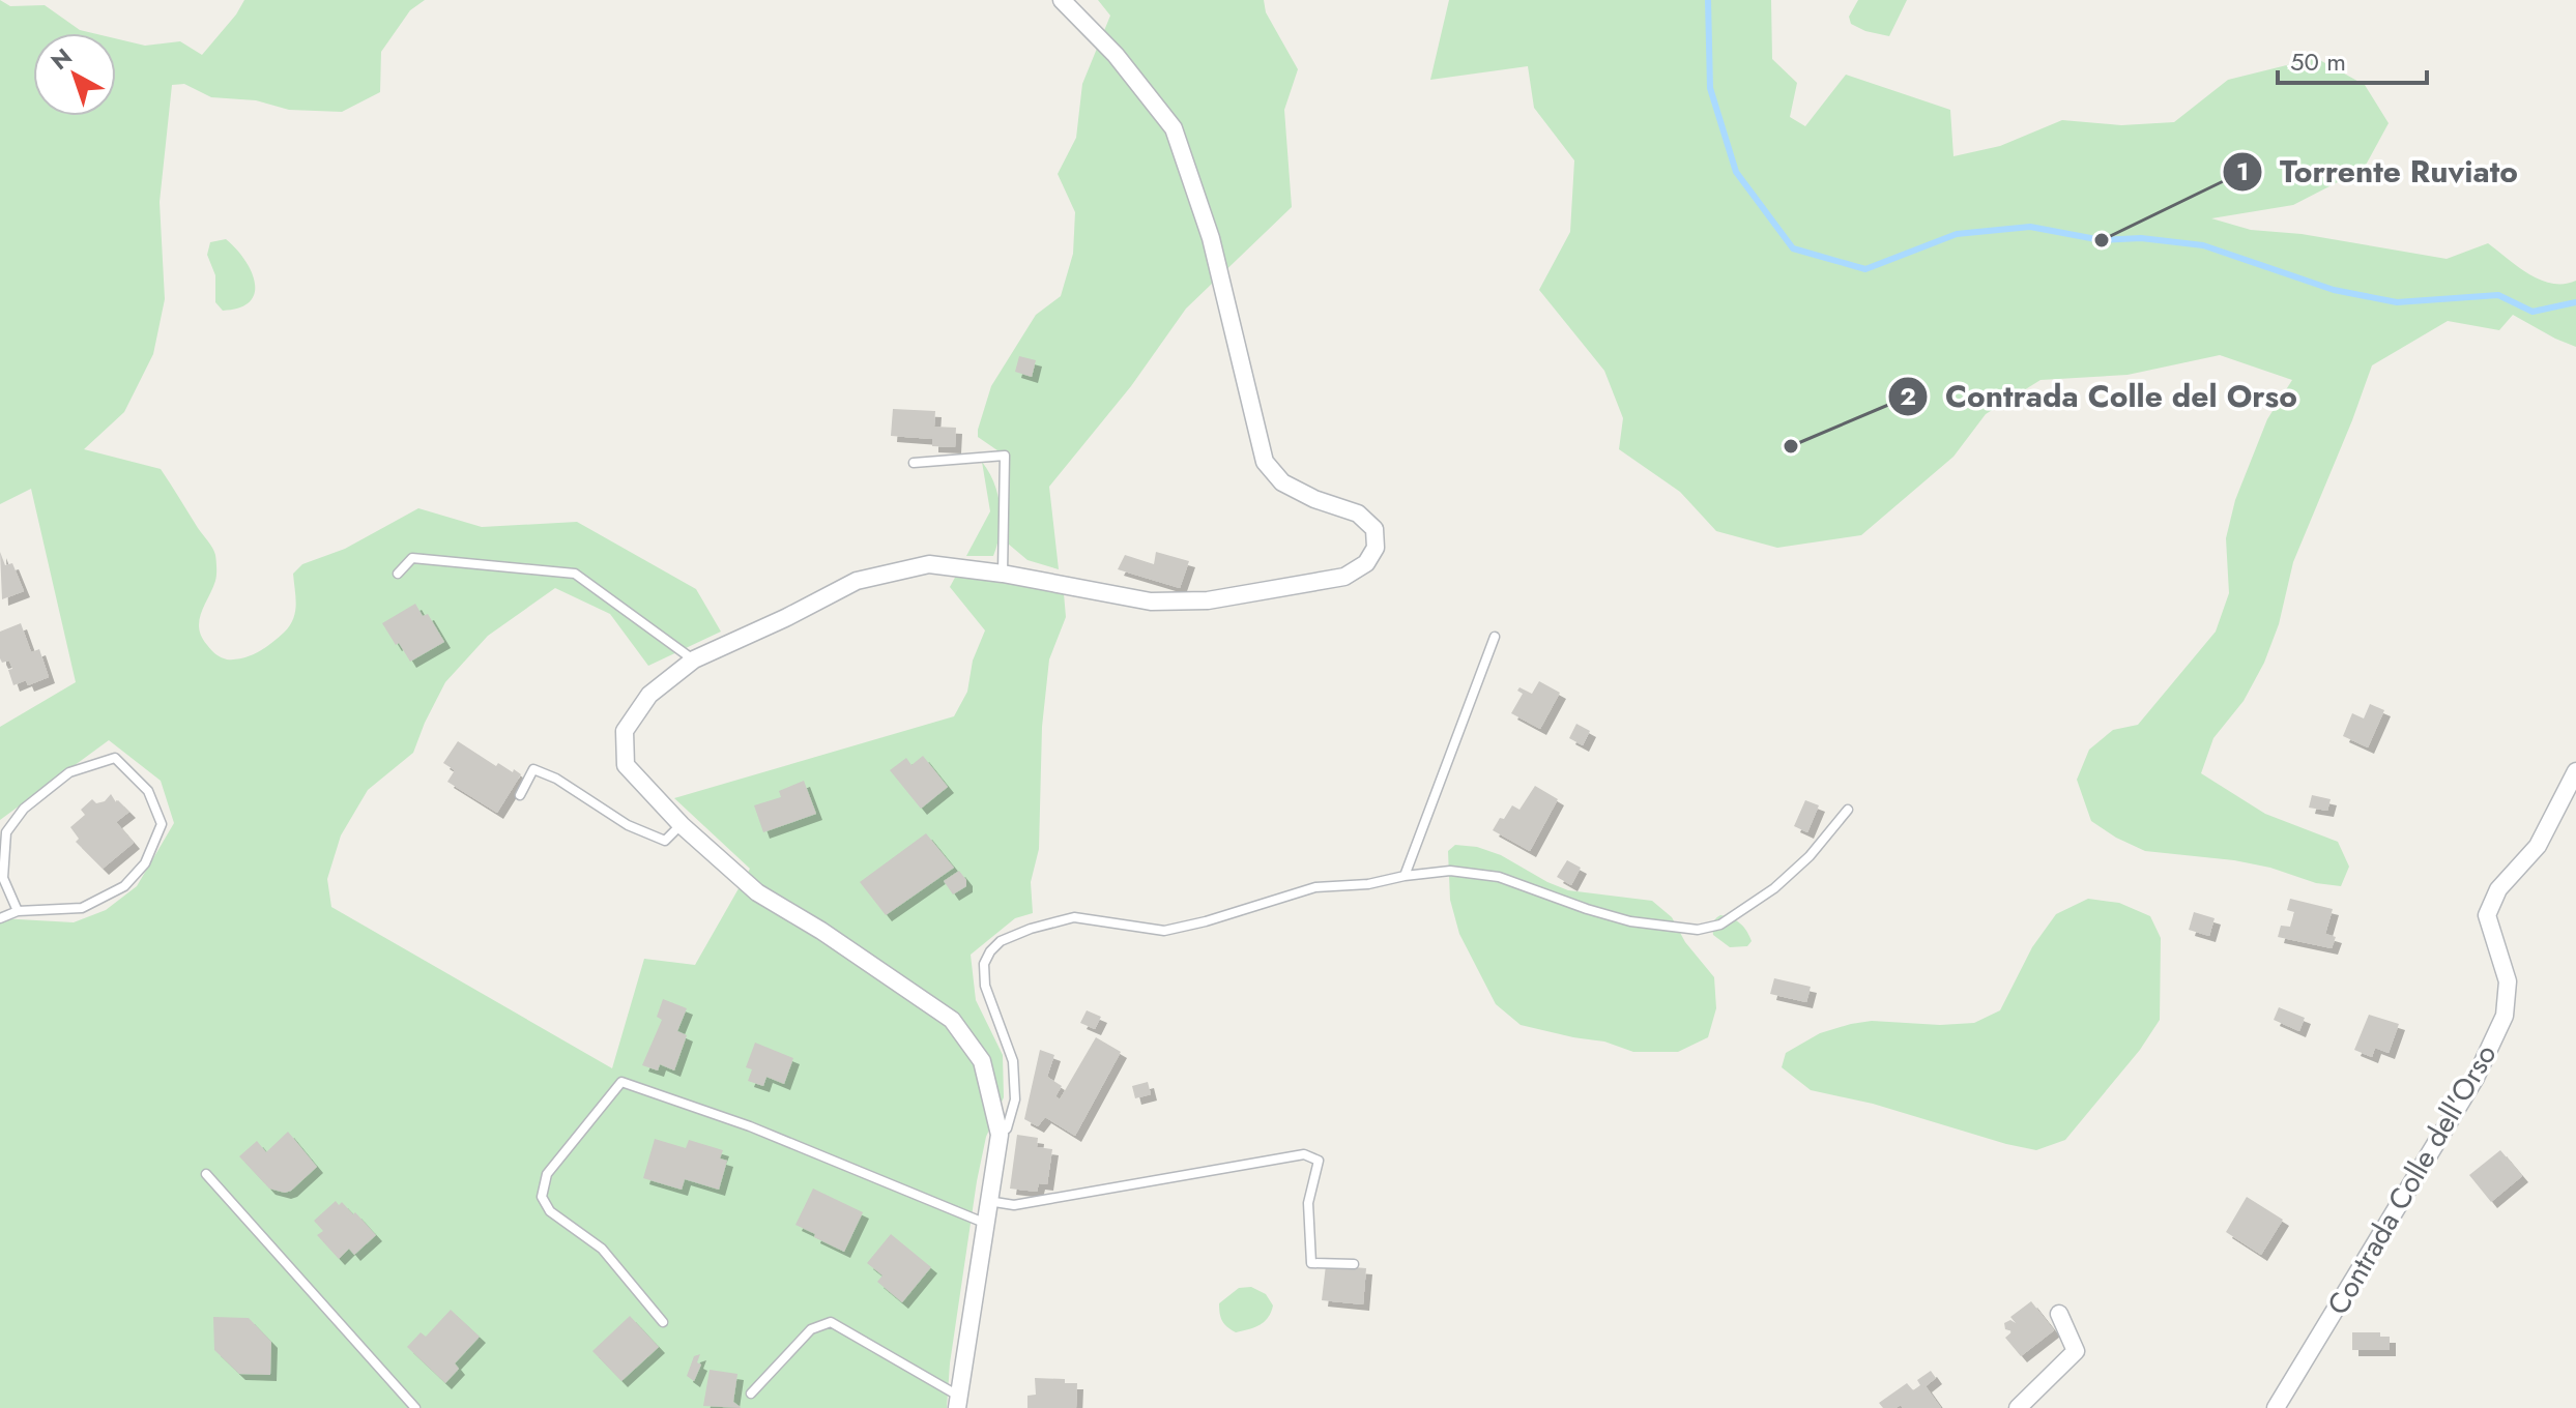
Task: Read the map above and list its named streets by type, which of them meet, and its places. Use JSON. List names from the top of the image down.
{
  "streets": {
    "street": ["Contrada Colle dell'Orso"]
  },
  "places": ["Torrente Ruviato", "Contrada Colle del Orso"],
  "scale_bar": "50 m",
  "north": "top left"
}
